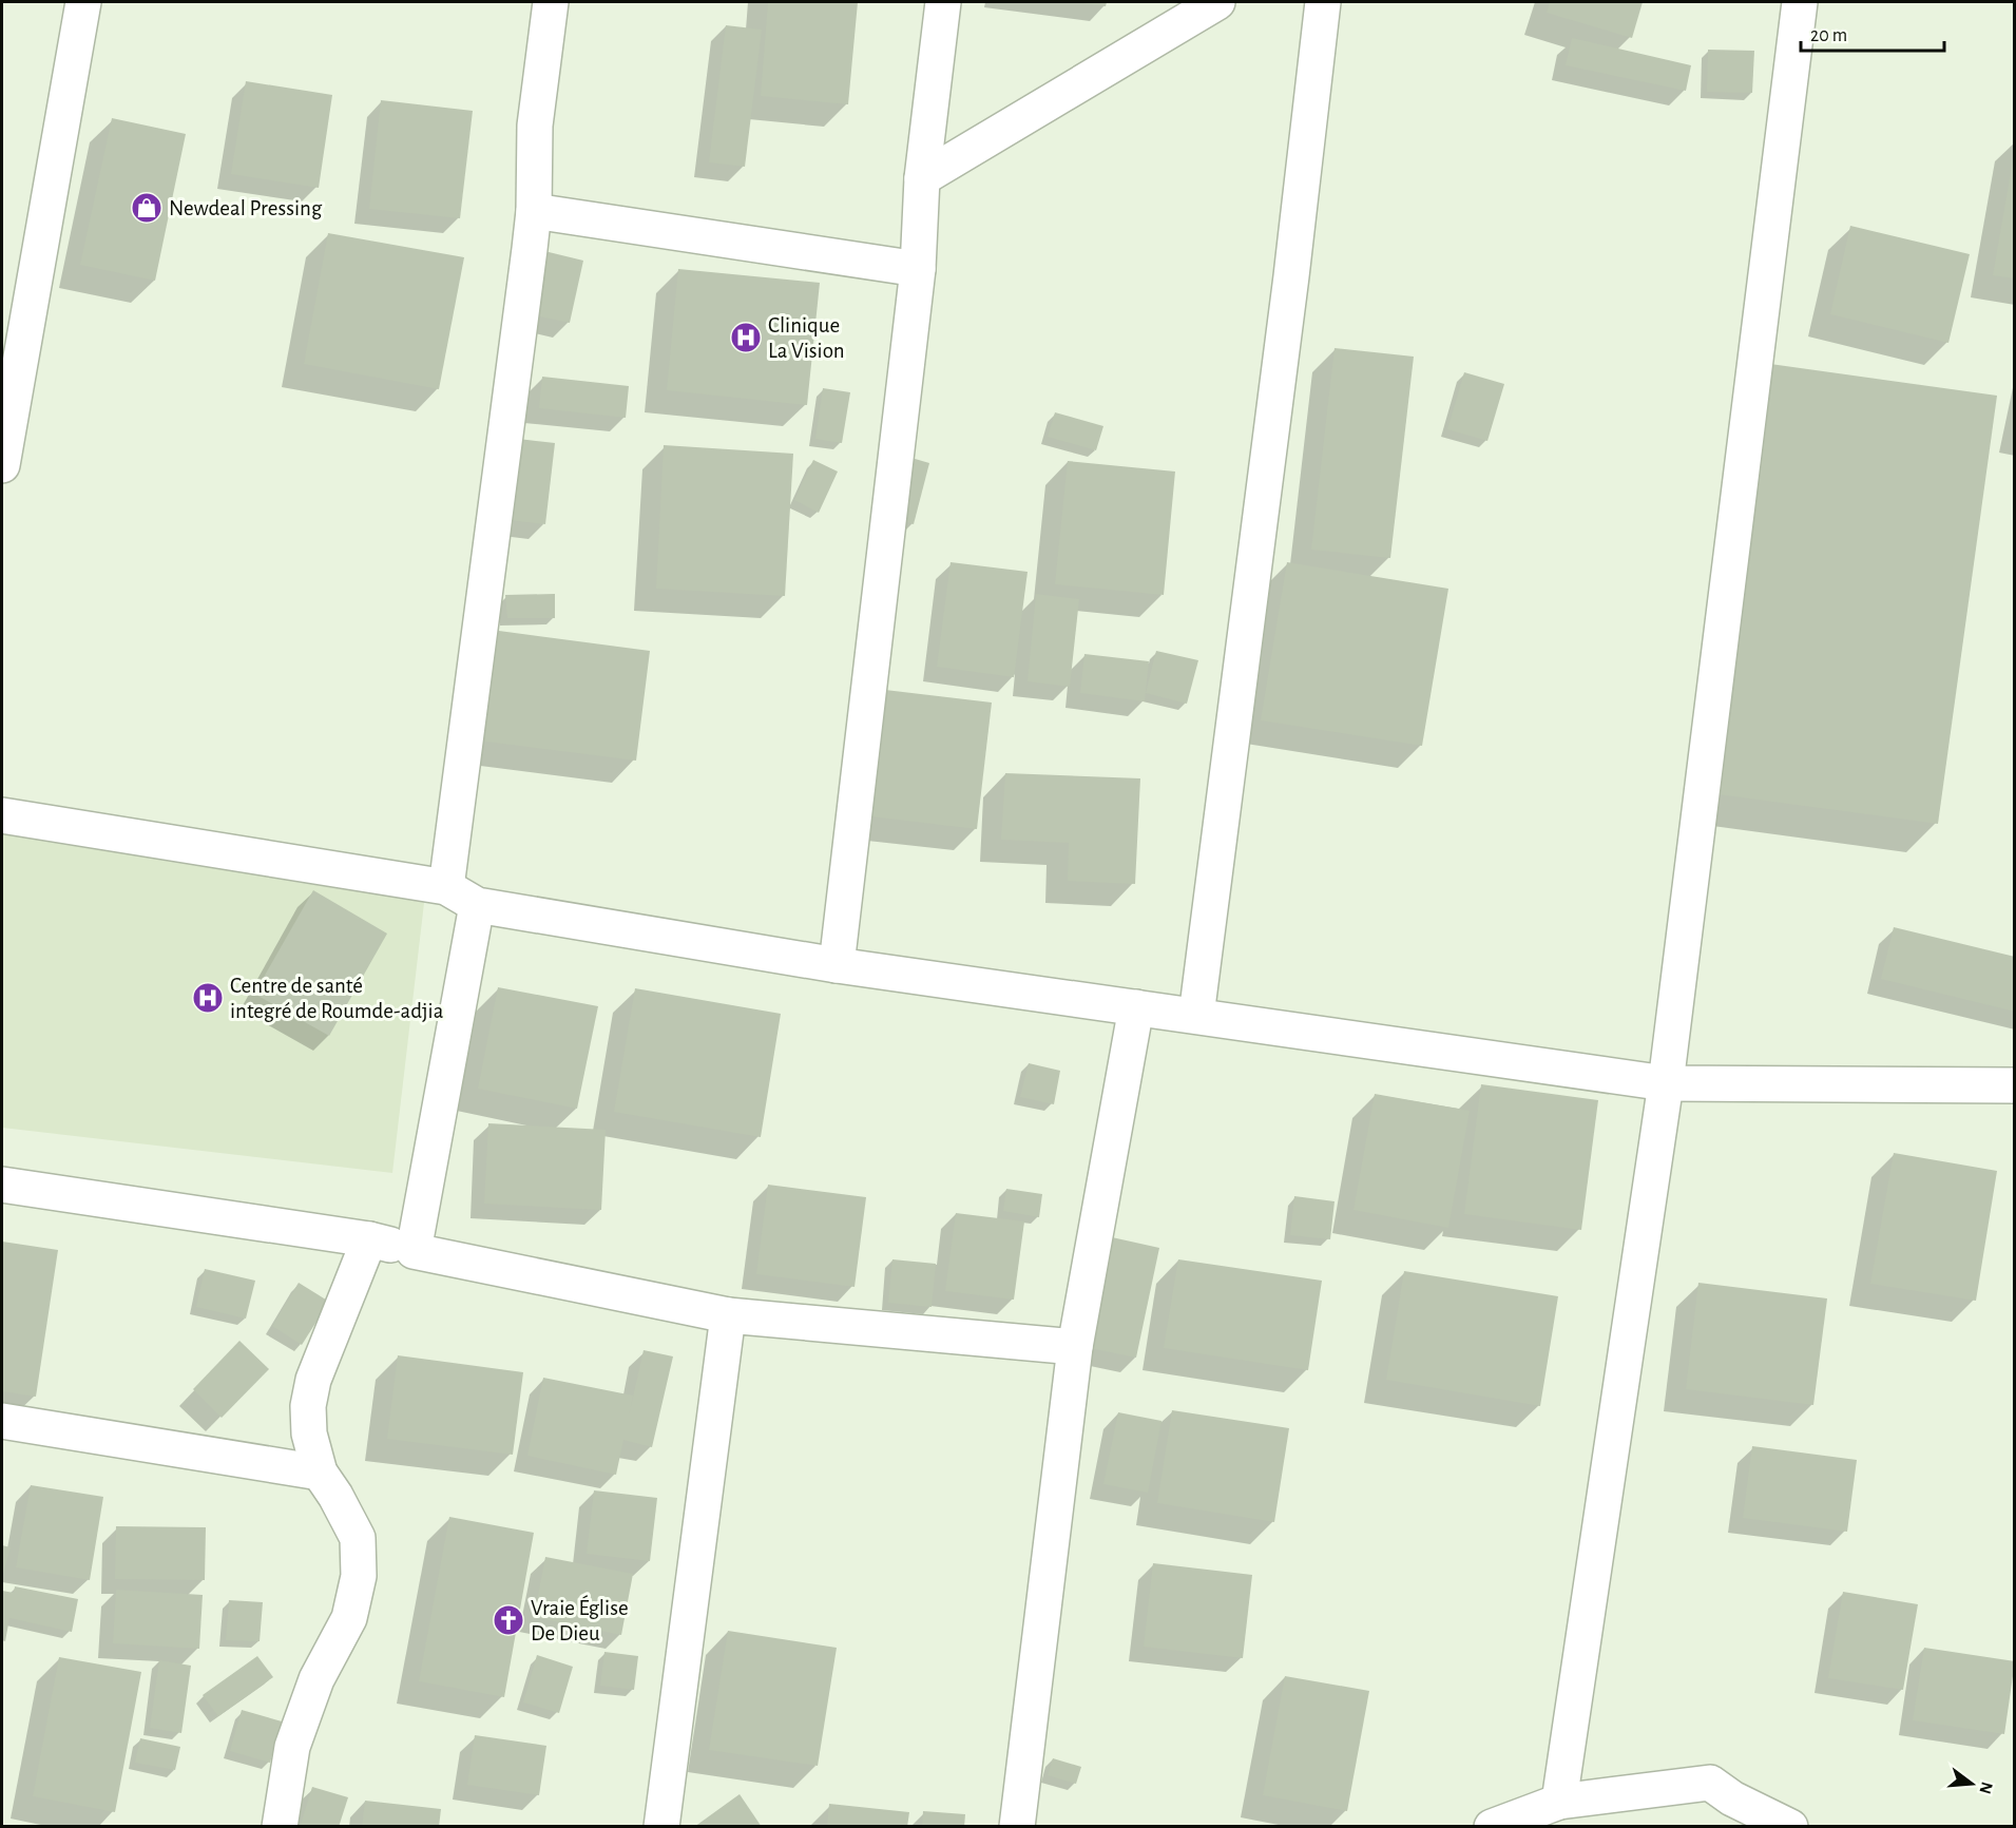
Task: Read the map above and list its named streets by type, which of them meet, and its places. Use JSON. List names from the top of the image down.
{
  "places": {
    "shop": ["Newdeal Pressing"],
    "hospital": ["Clinique La Vision", "Centre de santé integré de Roumde-adjia"],
    "church": ["Vraie Église De Dieu"]
  },
  "scale_bar": "20 m",
  "north": "right"
}
